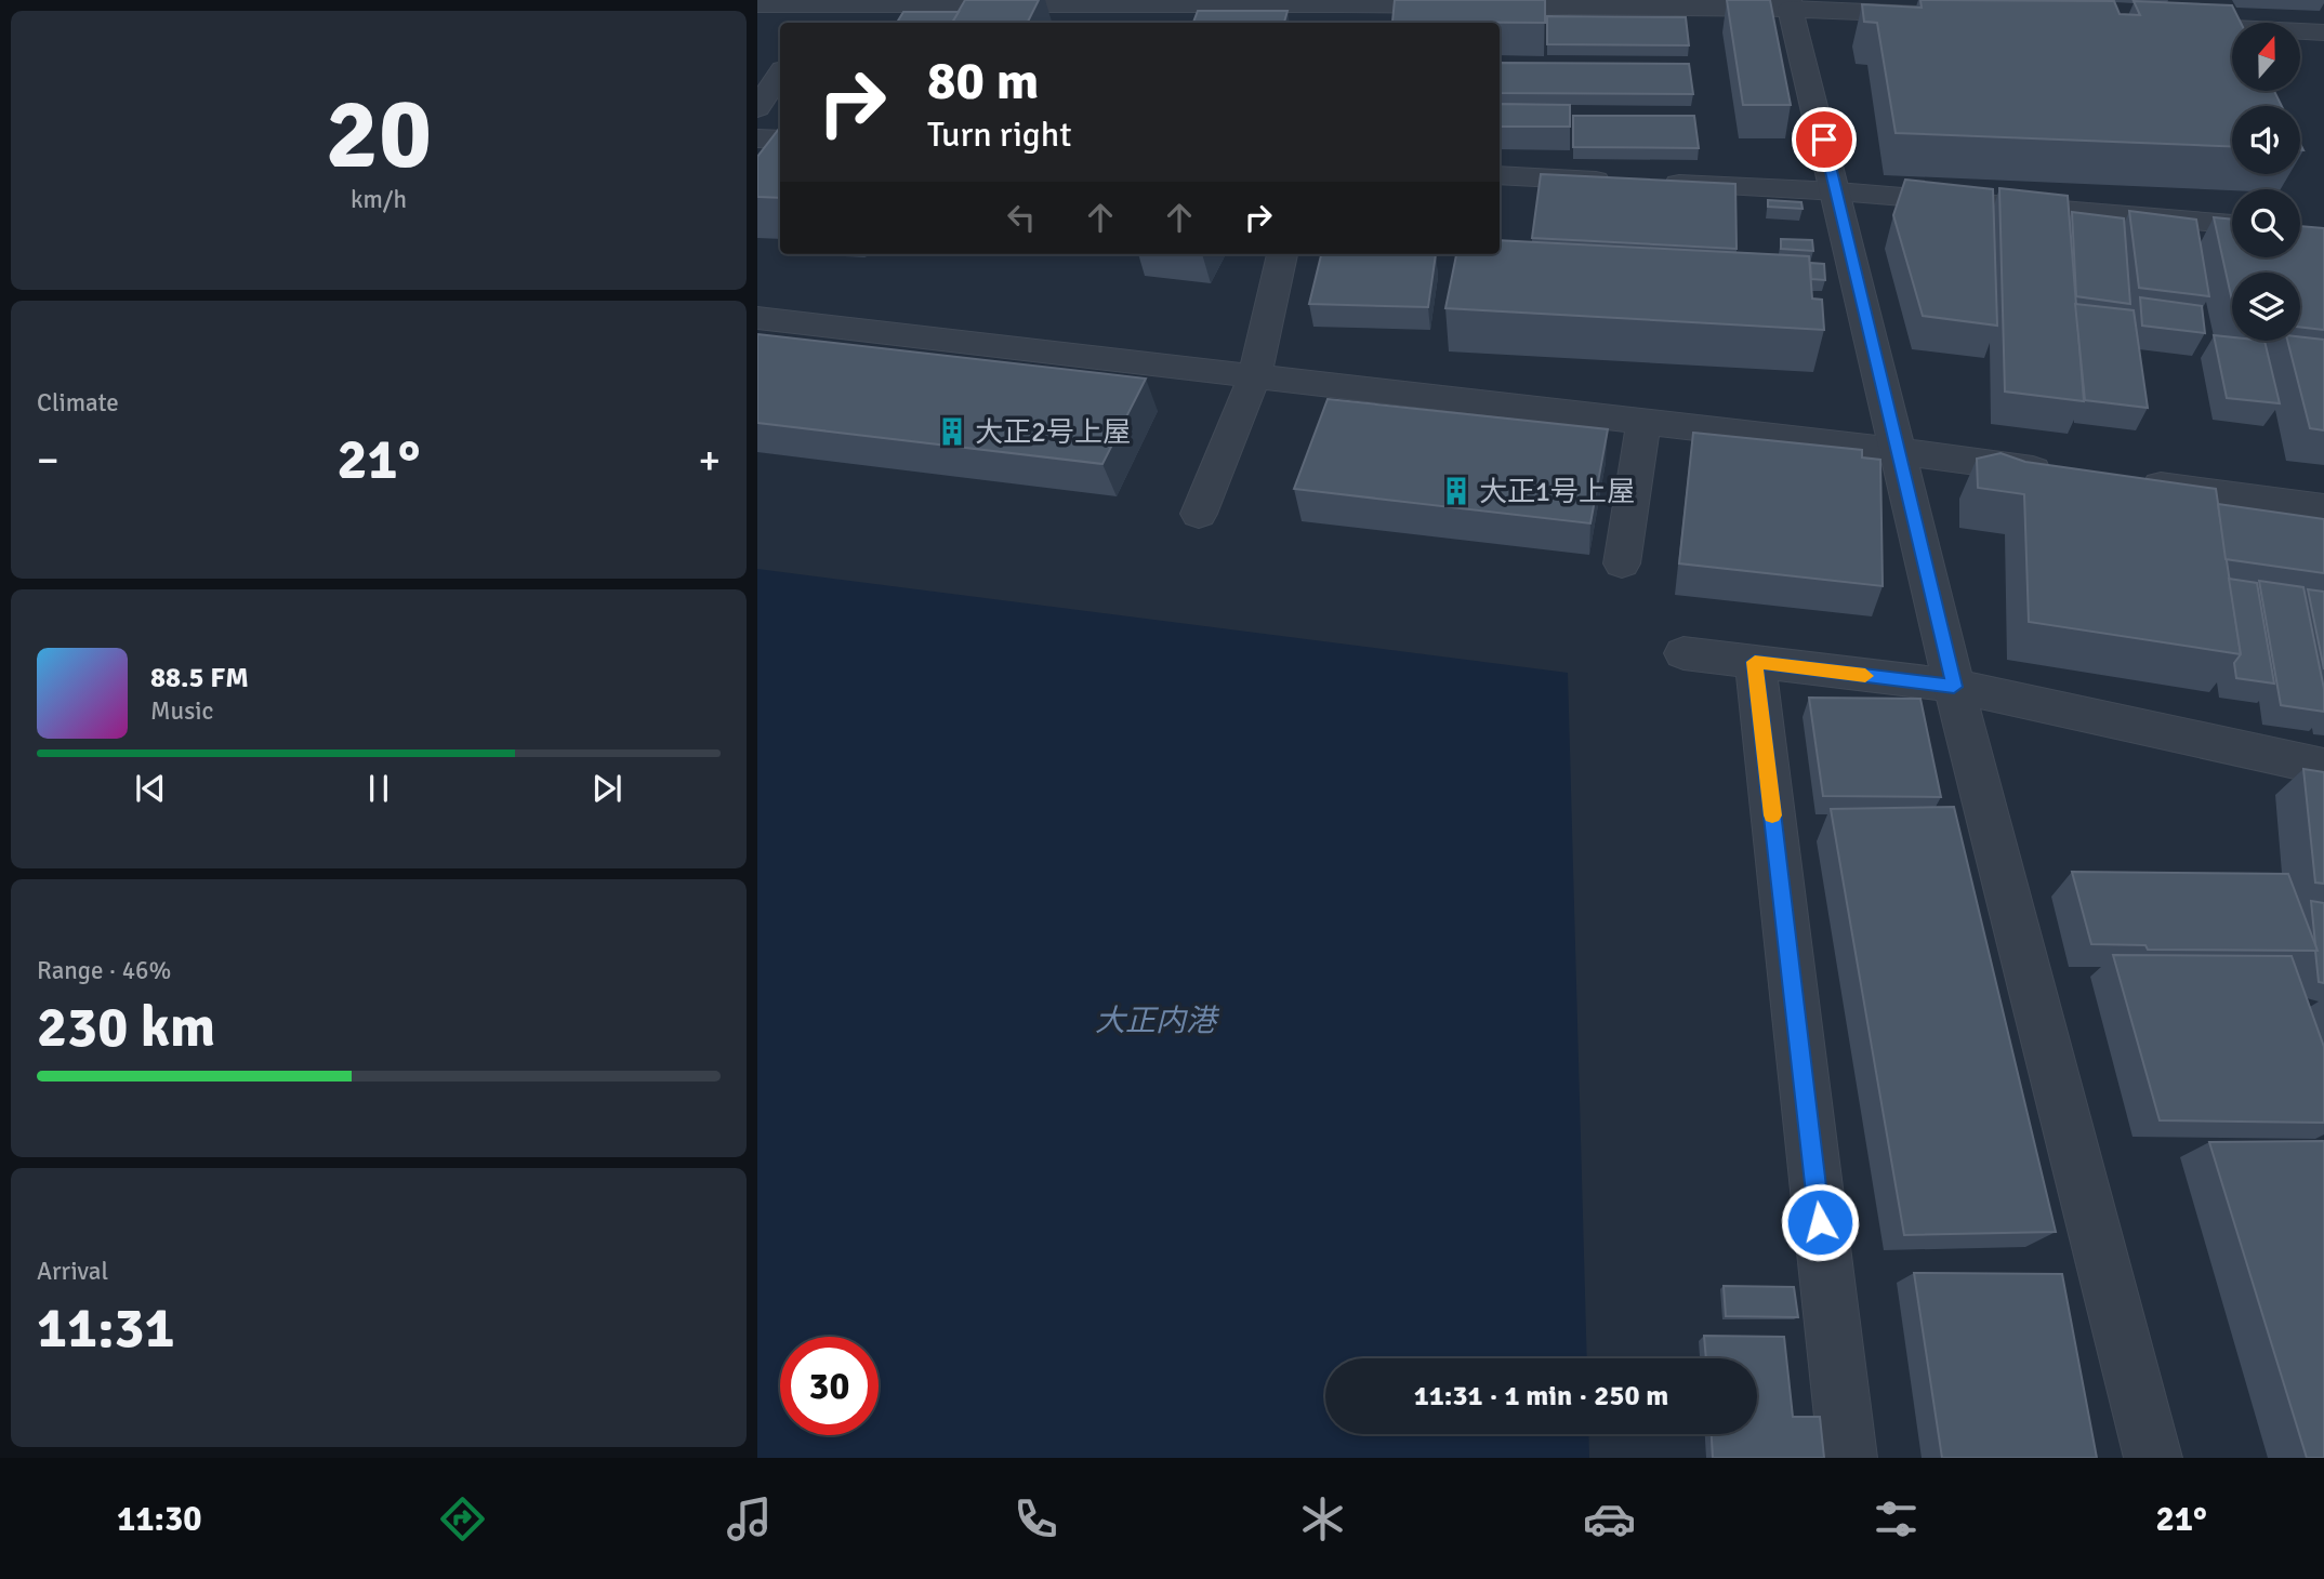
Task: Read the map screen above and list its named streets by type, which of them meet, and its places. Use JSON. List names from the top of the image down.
{
  "water": ["大正内港"],
  "places": {
    "building": ["大正2号上屋", "大正1号上屋"]
  },
  "north": "top",
  "page": {
    "tile": [
      ["20", "km/h"],
      "Climate",
      ["Range · 46%", "230 km"],
      ["Arrival", "11:31"]
    ],
    "turn": ["80 m", "Turn right"],
    "heat": ["−", "21°", "+"],
    "song": ["88.5 FM", "Music"],
    "limit": "30",
    "trip": "11:31 · 1 min · 250 m",
    "tabs": ["11:30", "21°"]
  }
}
